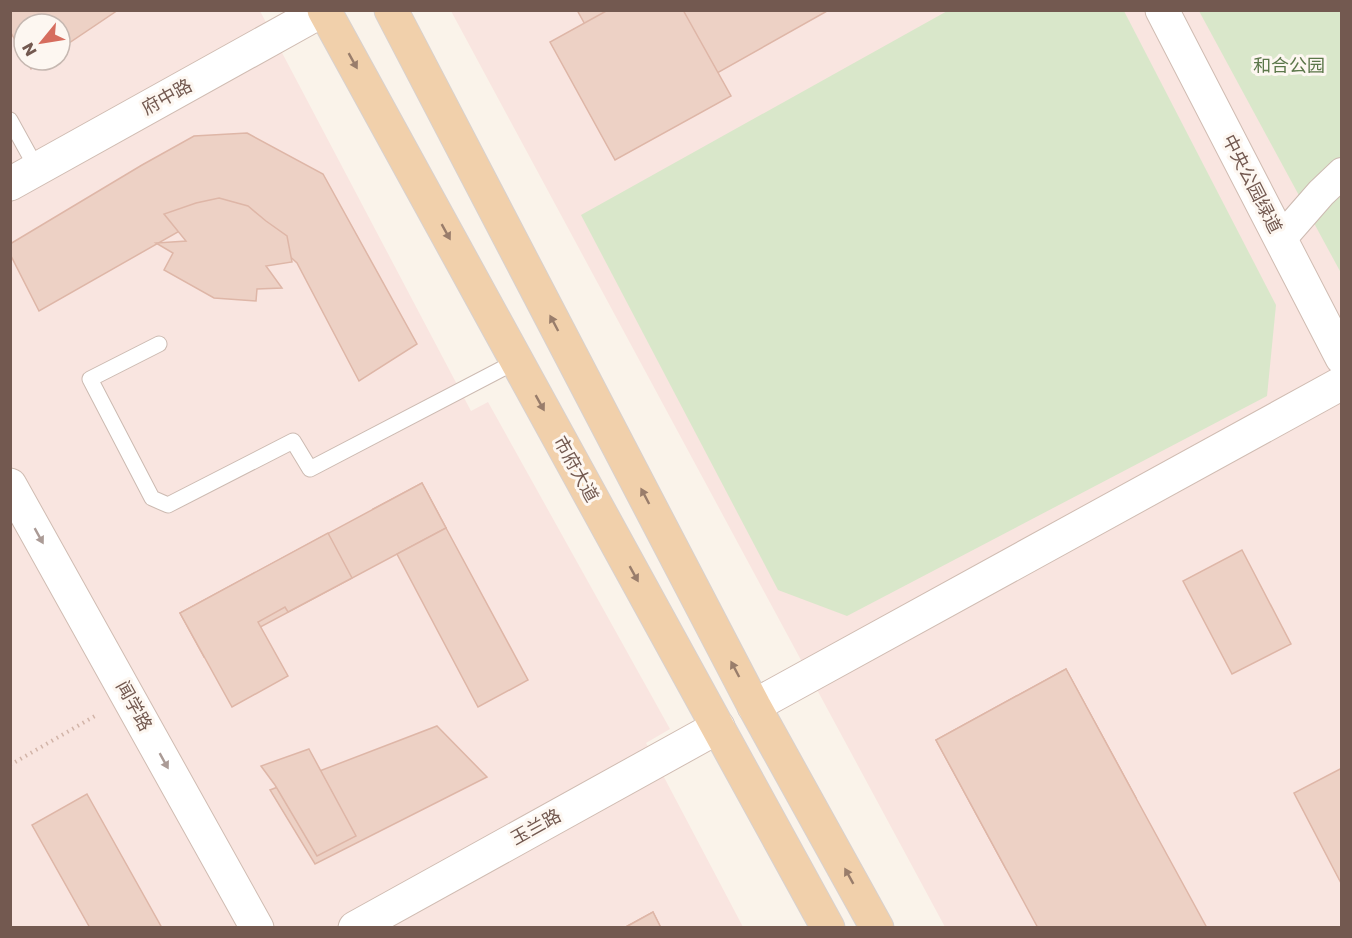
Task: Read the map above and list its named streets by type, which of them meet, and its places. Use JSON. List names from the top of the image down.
{
  "streets": {
    "main road": ["市府大道"],
    "street": [
      "府中路",
      "中央公园绿道",
      "闻学路",
      "玉兰路"
    ]
  },
  "crossings": [
    ["府中路", "市府大道"],
    ["市府大道", "玉兰路"]
  ],
  "one_way": ["闻学路"],
  "parks": ["和合公园"],
  "north": "bottom left"
}
